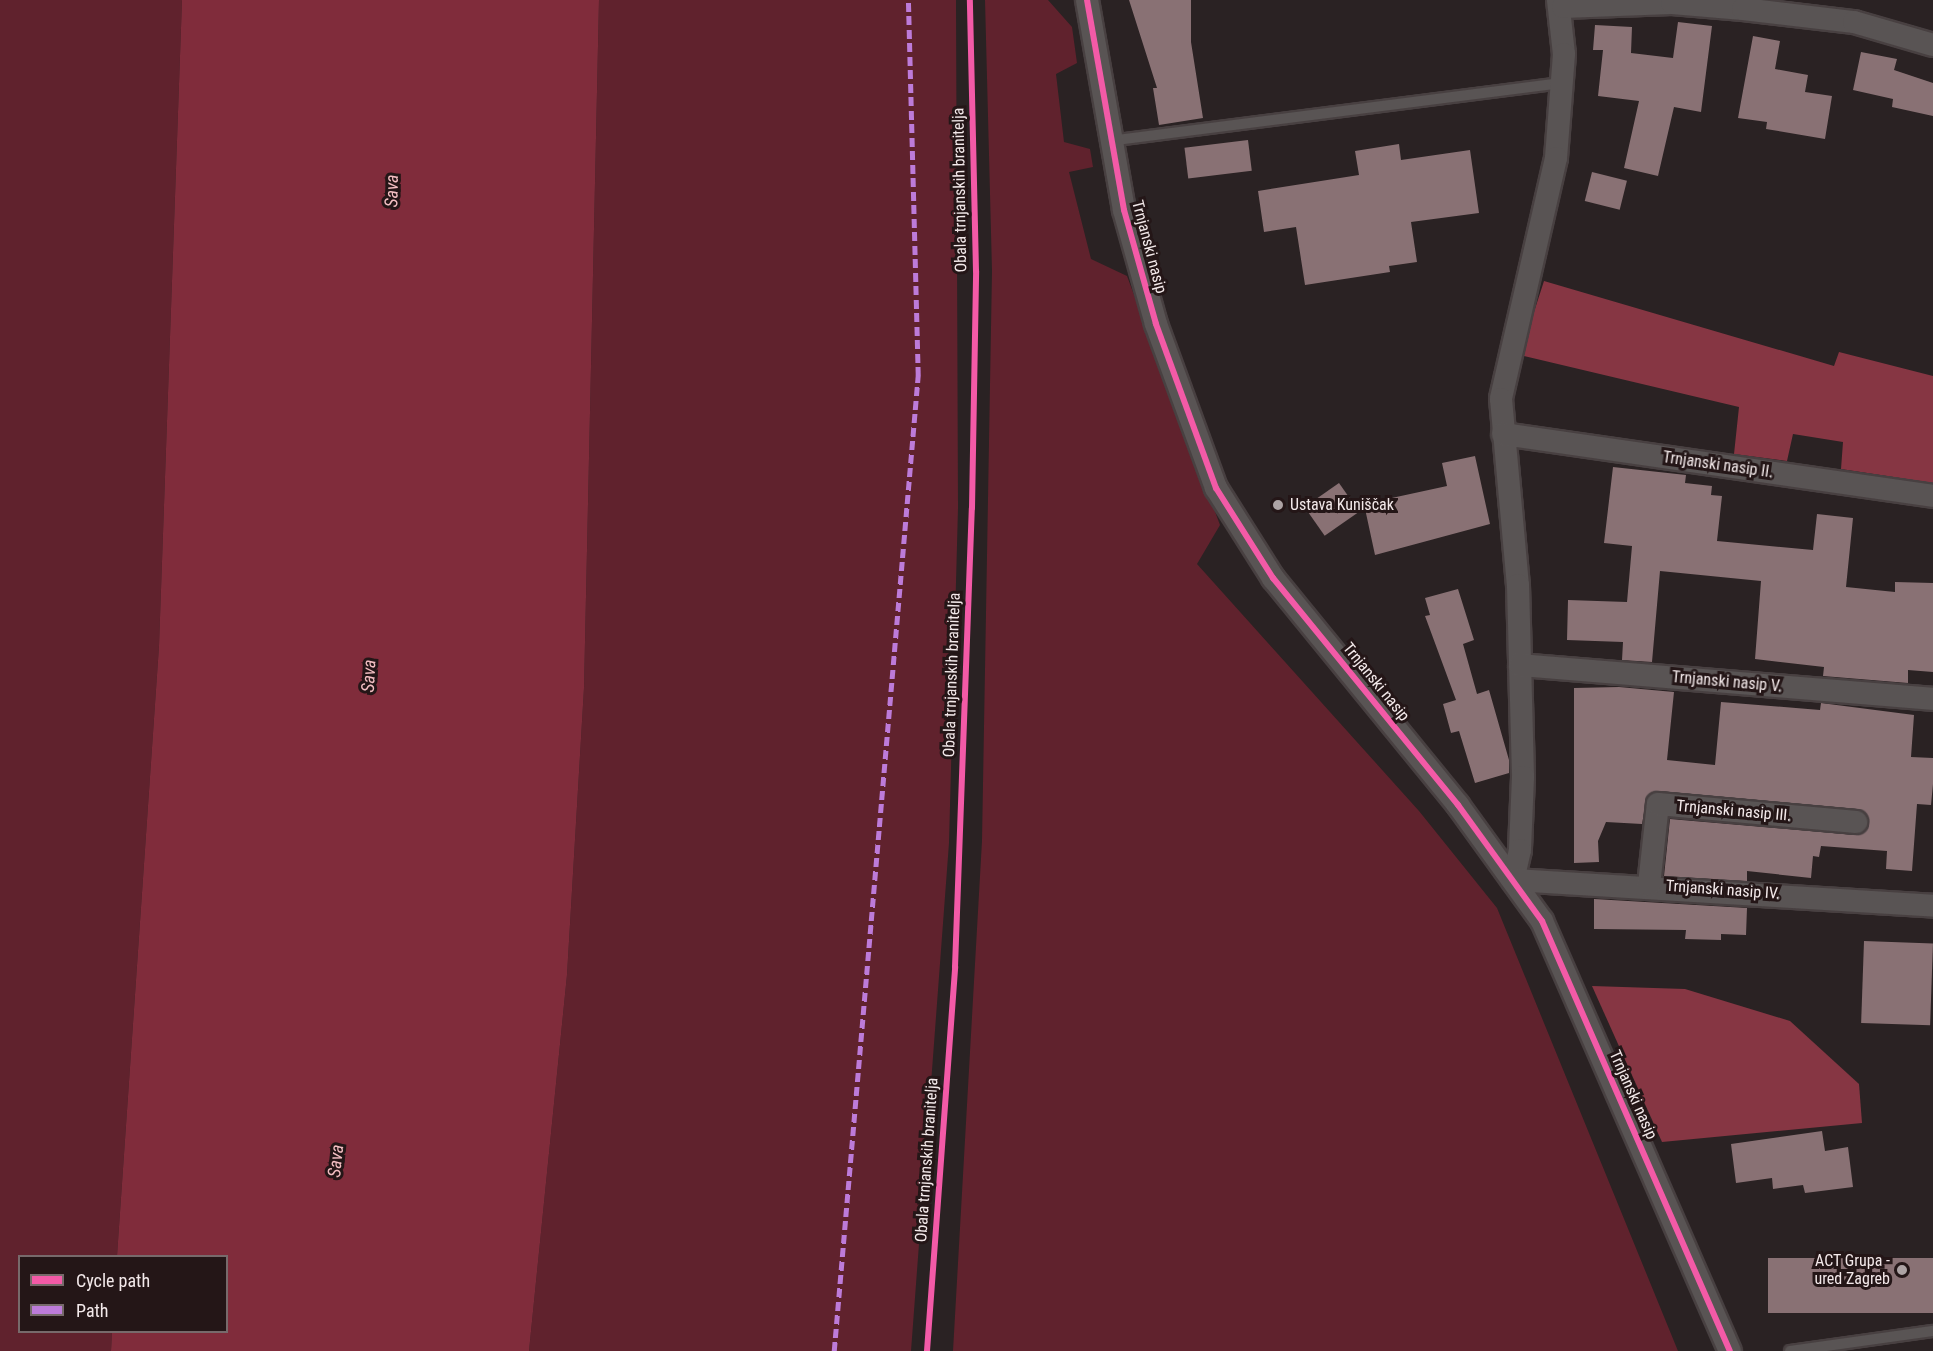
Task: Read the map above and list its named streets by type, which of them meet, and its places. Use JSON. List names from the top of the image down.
{
  "streets": {
    "street": [
      "Trnjanski nasip",
      "Trnjanski nasip II.",
      "Trnjanski nasip V.",
      "Trnjanski nasip III.",
      "Trnjanski nasip IV."
    ],
    "cycle path": ["Obala trnjanskih branitelja"]
  },
  "crossings": [
    ["Trnjanski nasip", "Trnjanski nasip IV."],
    ["Trnjanski nasip III.", "Trnjanski nasip IV."]
  ],
  "water": ["Sava"],
  "places": ["Ustava Kuniščak", "ACT Grupa - ured Zagreb"],
  "legend": ["Cycle path", "Path"]
}
